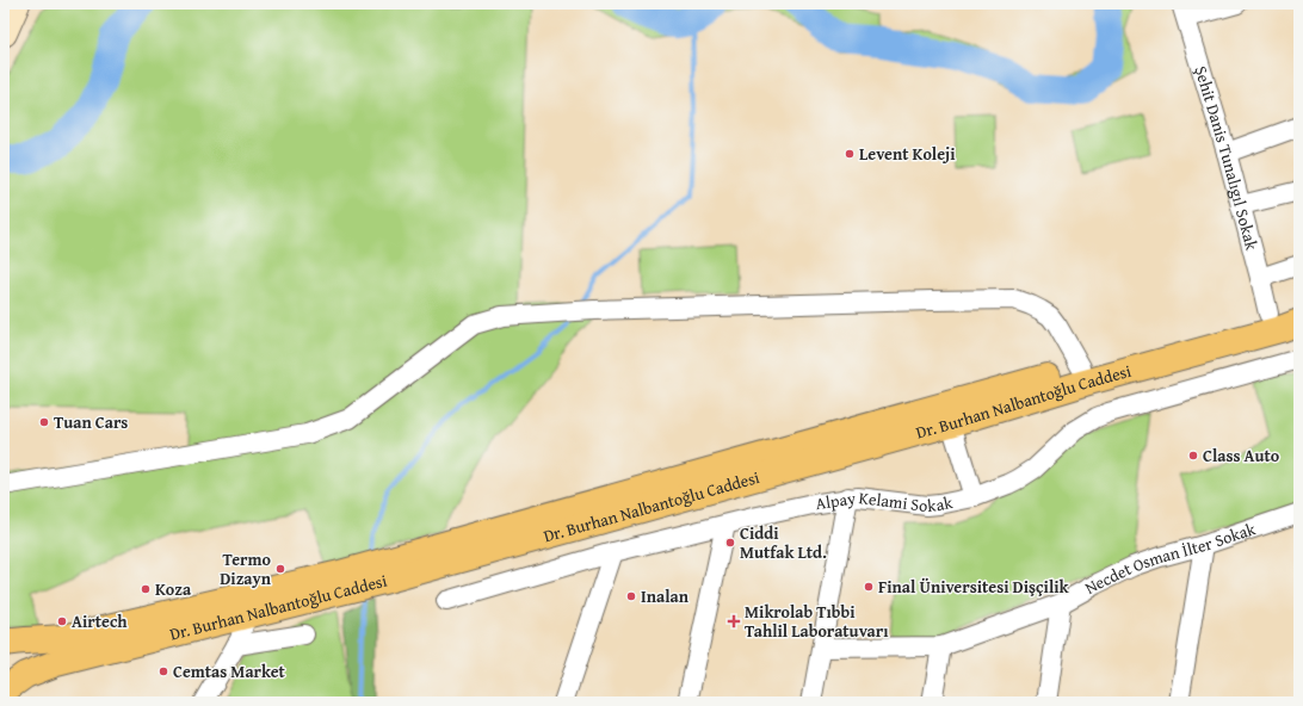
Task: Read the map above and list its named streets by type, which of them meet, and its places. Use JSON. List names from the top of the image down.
{
  "streets": {
    "main road": ["Dr. Burhan Nalbantoğlu Caddesi"],
    "street": ["Şehit Danis Tunalıgıl Sokak", "Alpay Kelami Sokak", "Necdet Osman İlter Sokak"]
  },
  "crossings": [
    ["Şehit Danis Tunalıgıl Sokak", "Dr. Burhan Nalbantoğlu Caddesi"]
  ],
  "places": {
    "other": [
      "Levent Koleji",
      "Tuan Cars",
      "Class Auto",
      "Ciddi Mutfak Ltd.",
      "Termo Dizayn",
      "Final Üniversitesi Dişçilik",
      "Koza",
      "Inalan",
      "Airtech",
      "Cemtas Market"
    ],
    "health": ["Mikrolab Tıbbi Tahlil Laboratuvarı"]
  }
}
